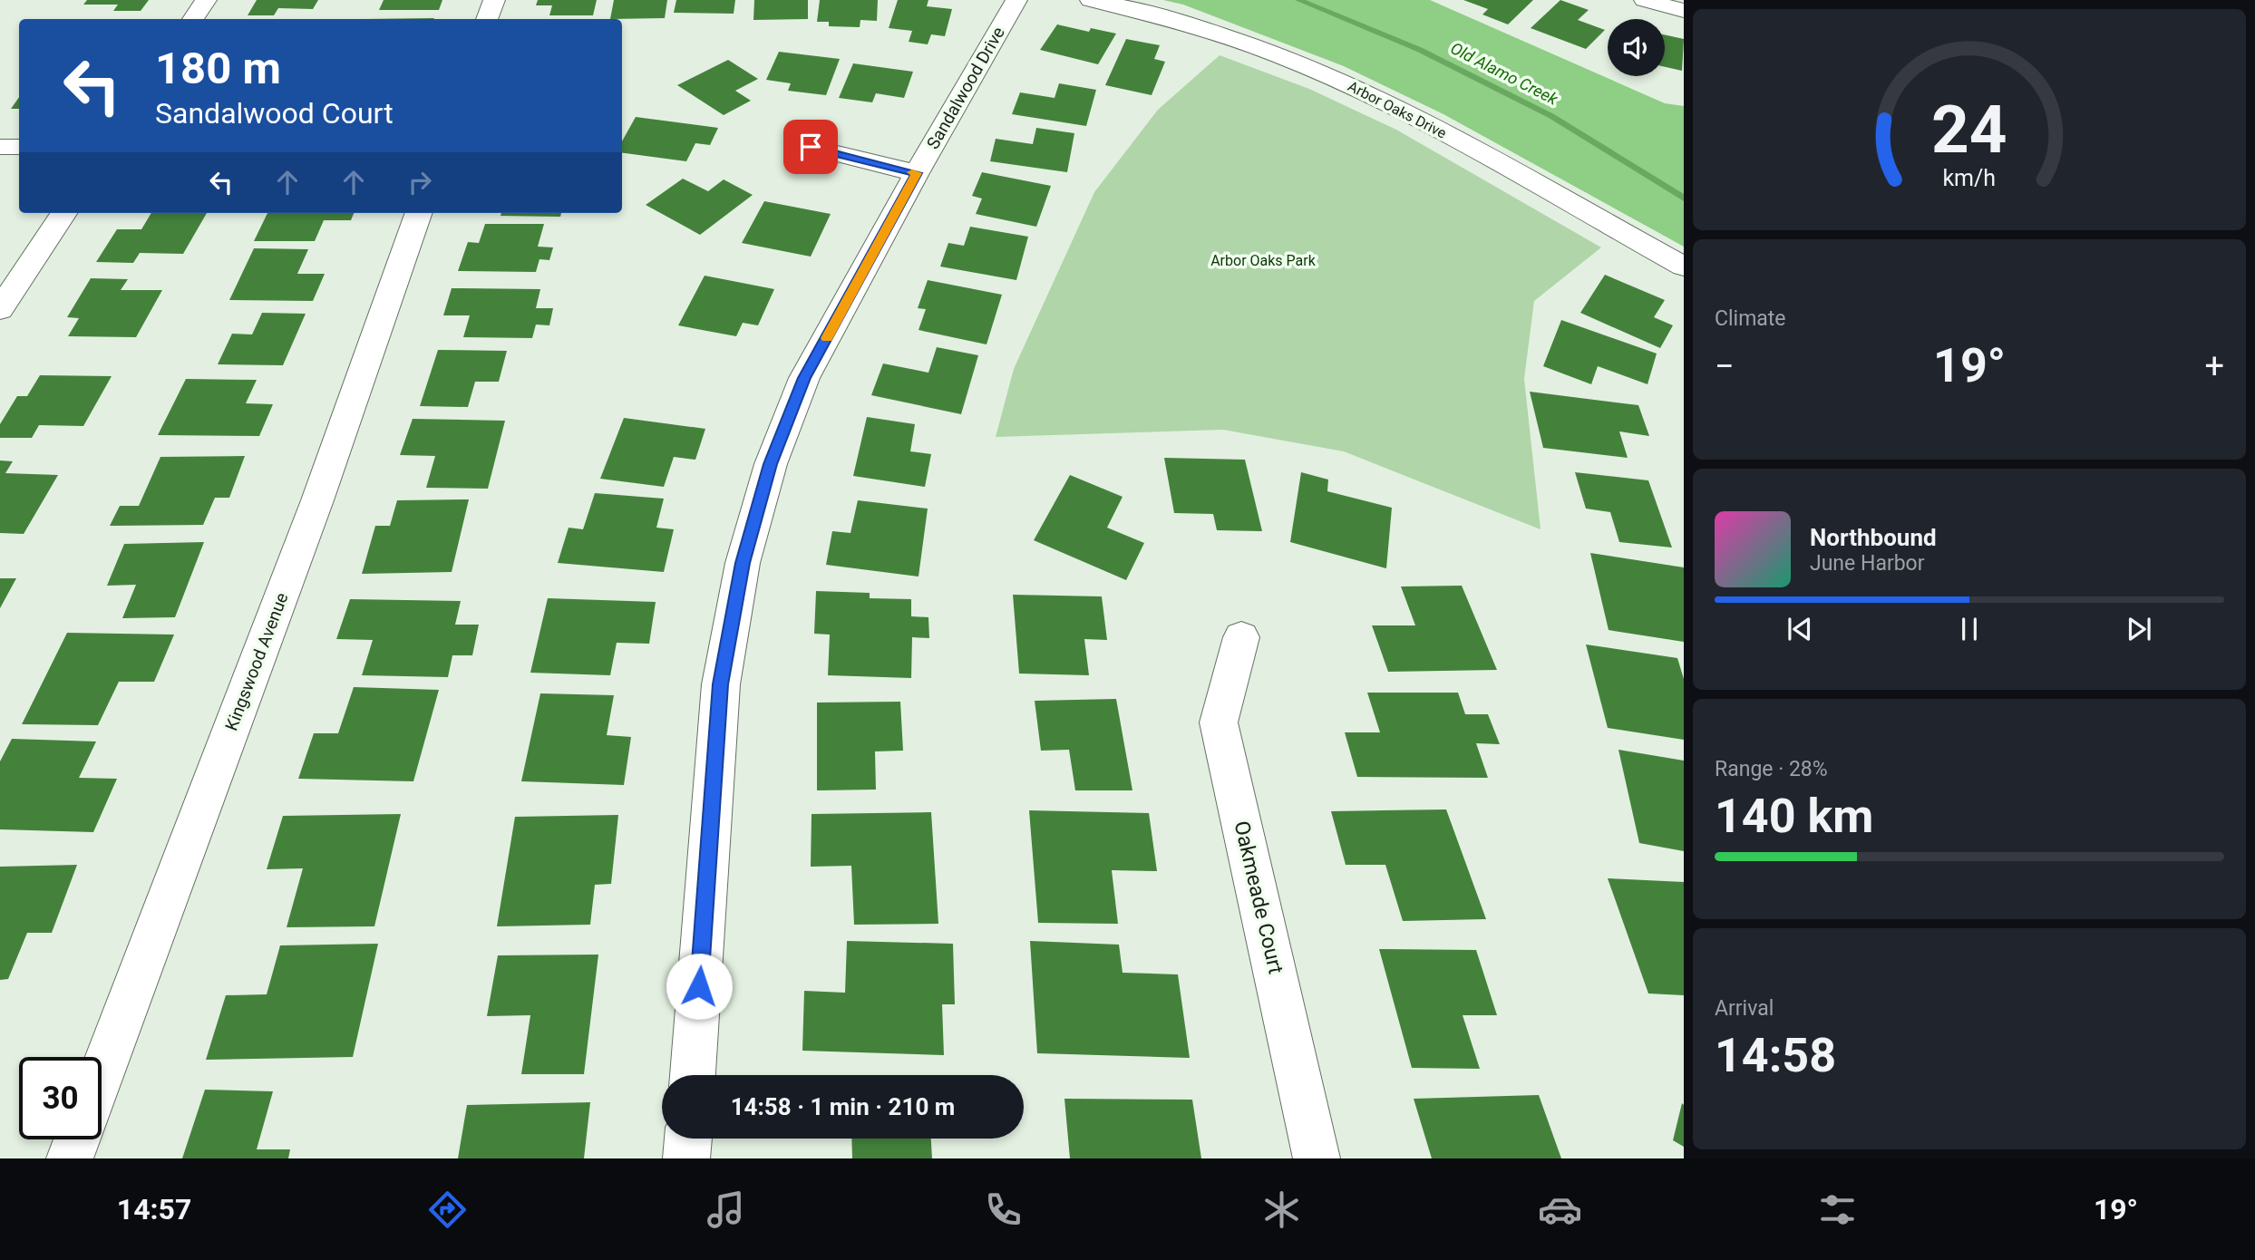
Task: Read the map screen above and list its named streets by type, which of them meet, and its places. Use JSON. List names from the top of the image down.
{
  "streets": {
    "street": [
      "Sandalwood Drive",
      "Arbor Oaks Drive",
      "Kingswood Avenue",
      "Oakmeade Court"
    ]
  },
  "water": ["Old Alamo Creek"],
  "parks": ["Arbor Oaks Park"],
  "page": {
    "turn": ["180 m", "Sandalwood Court"],
    "tile": [
      "Climate",
      ["Range · 28%", "140 km"],
      ["Arrival", "14:58"]
    ],
    "heat": ["−", "19°", "+"],
    "song": ["Northbound", "June Harbor"],
    "limit": "30",
    "trip": "14:58 · 1 min · 210 m",
    "tabs": ["14:57", "19°"],
    "gauge": ["24", "km/h"]
  }
}
